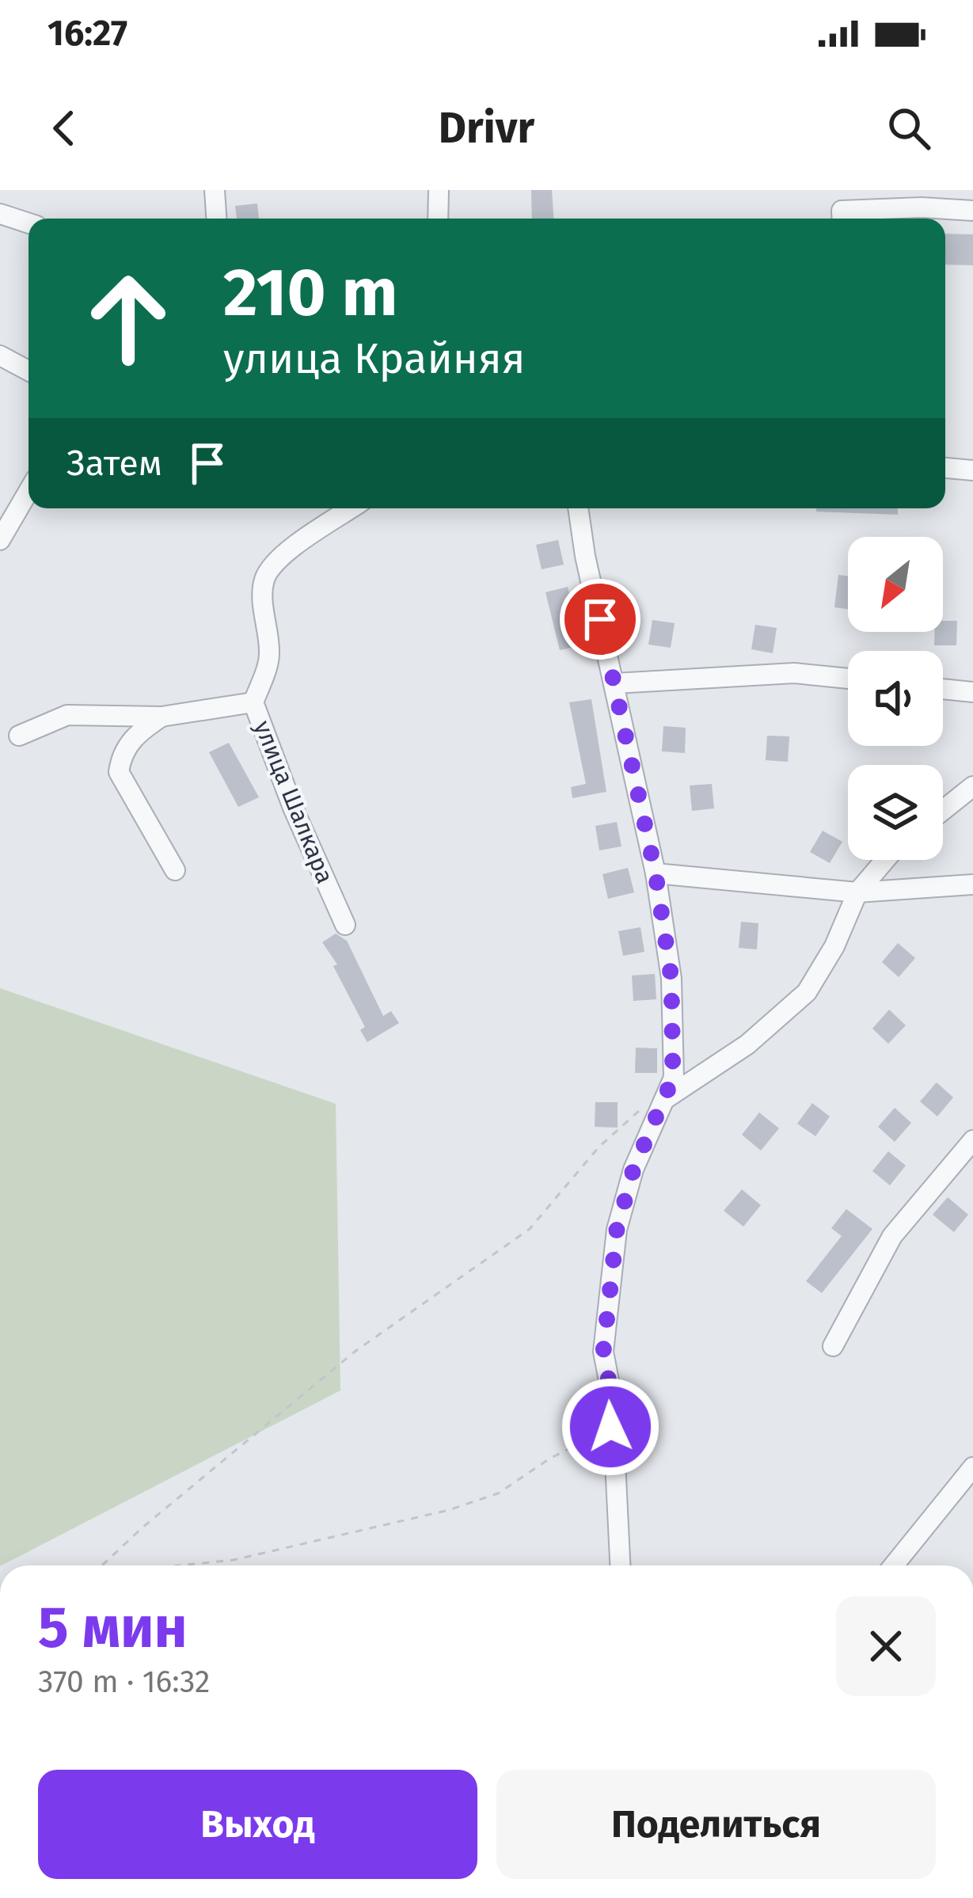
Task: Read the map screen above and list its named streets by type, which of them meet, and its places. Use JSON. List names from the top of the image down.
{
  "streets": {
    "street": ["улица Шалкара"]
  },
  "north": "bottom left",
  "page": {
    "status": "16:27",
    "header": "Drivr",
    "turn": ["210 m", "улица Крайняя"],
    "then": "Затем",
    "heading": ["5 мин", "370 m · 16:32"],
    "buttons": ["Выход", "Поделиться"]
  }
}
